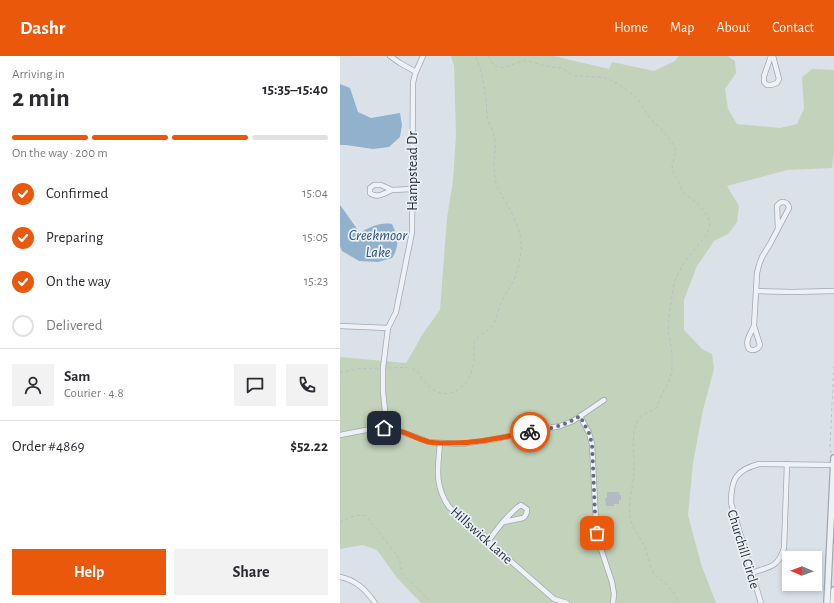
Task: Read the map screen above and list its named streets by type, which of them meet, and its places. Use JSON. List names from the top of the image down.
{
  "streets": {
    "street": ["Hampstead Dr", "Hillswick Lane", "Churchill Circle"]
  },
  "water": ["Creekmoor Lake"],
  "north": "left",
  "page": {
    "header": "Dashr",
    "nav": [
      "Home",
      "Map",
      "About",
      "Contact"
    ],
    "heading": ["2 min", "Arriving in", "15:35–15:40"],
    "panel": [
      "Sam",
      "Courier · 4.8",
      "Order #4869",
      "$52.22"
    ],
    "bar": "On the way · 200 m",
    "list": [
      ["Confirmed", "15:04"],
      ["Preparing", "15:05"],
      ["On the way", "15:23"],
      "Delivered"
    ],
    "buttons": ["Help", "Share"]
  }
}
